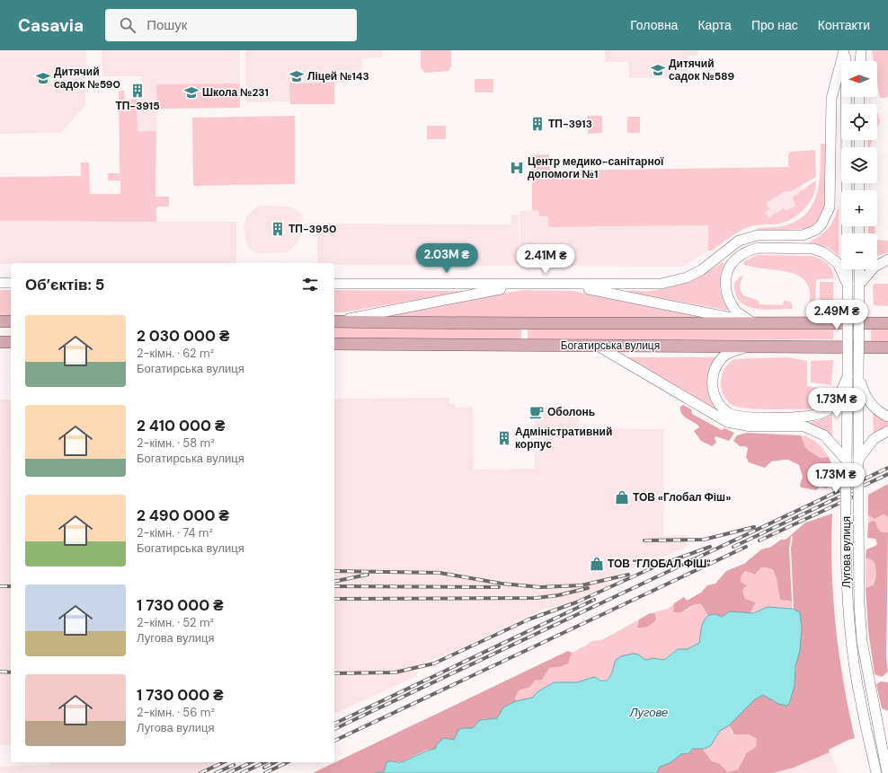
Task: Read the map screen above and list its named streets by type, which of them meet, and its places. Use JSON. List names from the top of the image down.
{
  "streets": {
    "main road": ["Богатирська вулиця", "Лугова вулиця"]
  },
  "crossings": [
    ["Богатирська вулиця", "Лугова вулиця"]
  ],
  "water": ["Лугове"],
  "places": {
    "school or university": [
      "Дитячий садок №589",
      "Ліцей №143",
      "Дитячий садок №590",
      "Школа №231"
    ],
    "building": [
      "ТП-3915",
      "ТП-3913",
      "ТП-3950",
      "Адміністративний корпус"
    ],
    "hospital": ["Центр медико-санітарної допомоги №1"],
    "cafe": ["Оболонь"],
    "shop": ["ТОВ «Глобал Фіш»", "ТОВ \"ГЛОБАЛ ФІШ\""]
  },
  "north": "left",
  "page": {
    "header": "Casavia",
    "search": "Пошук",
    "nav": [
      "Головна",
      "Карта",
      "Про нас",
      "Контакти"
    ],
    "map_buttons": ["+", "−"],
    "price": [
      "2.03M ₴",
      "2.41M ₴",
      "2.49M ₴",
      "1.73M ₴",
      "1.73M ₴"
    ],
    "heading": "Об’єктів: 5",
    "list": [
      {
        "name": "2 030 000 ₴",
        "note": "2-кімн. · 62 m² · Богатирська вулиця"
      },
      {
        "name": "2 410 000 ₴",
        "note": "2-кімн. · 58 m² · Богатирська вулиця"
      },
      {
        "name": "2 490 000 ₴",
        "note": "2-кімн. · 74 m² · Богатирська вулиця"
      },
      {
        "name": "1 730 000 ₴",
        "note": "2-кімн. · 52 m² · Лугова вулиця"
      },
      {
        "name": "1 730 000 ₴",
        "note": "2-кімн. · 56 m² · Лугова вулиця"
      }
    ]
  }
}
